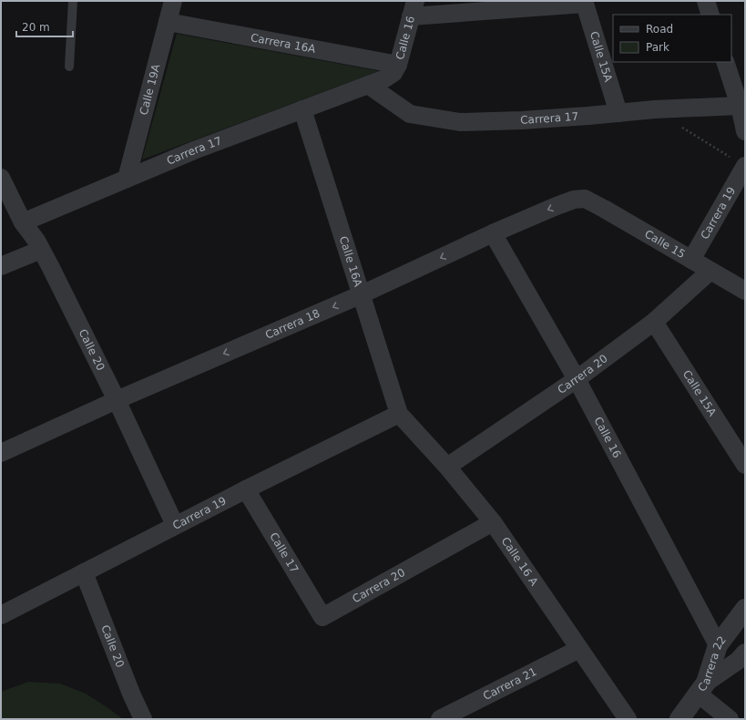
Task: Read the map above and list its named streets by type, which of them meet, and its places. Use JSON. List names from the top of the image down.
{
  "streets": {
    "street": [
      "Calle 16",
      "Carrera 16A",
      "Calle 15A",
      "Calle 19A",
      "Carrera 17",
      "Carrera 19",
      "Calle 15",
      "Calle 16A",
      "Carrera 18",
      "Calle 20",
      "Carrera 20",
      "Calle 17",
      "Calle 16 A",
      "Carrera 22",
      "Carrera 21"
    ]
  },
  "crossings": [
    ["Calle 16", "Carrera 16A"],
    ["Calle 16", "Carrera 17"],
    ["Calle 16", "Carrera 18"],
    ["Calle 16", "Carrera 20"],
    ["Calle 16", "Carrera 22"],
    ["Carrera 16A", "Calle 19A"],
    ["Carrera 16A", "Carrera 17"],
    ["Calle 15A", "Carrera 17"],
    ["Calle 15A", "Carrera 20"],
    ["Calle 19A", "Carrera 17"],
    ["Carrera 17", "Calle 16A"],
    ["Carrera 17", "Calle 20"],
    ["Carrera 19", "Calle 15"],
    ["Carrera 19", "Calle 16A"],
    ["Carrera 19", "Calle 20"],
    ["Carrera 19", "Calle 17"],
    ["Carrera 19", "Calle 16 A"],
    ["Calle 15", "Carrera 18"],
    ["Calle 15", "Carrera 20"],
    ["Calle 16A", "Carrera 18"],
    ["Calle 16A", "Calle 16 A"],
    ["Carrera 18", "Calle 20"],
    ["Carrera 20", "Calle 17"],
    ["Carrera 20", "Calle 16 A"],
    ["Calle 16 A", "Carrera 21"]
  ],
  "one_way": ["Carrera 18"],
  "legend": ["Road", "Park"],
  "scale_bar": "20 m"
}
